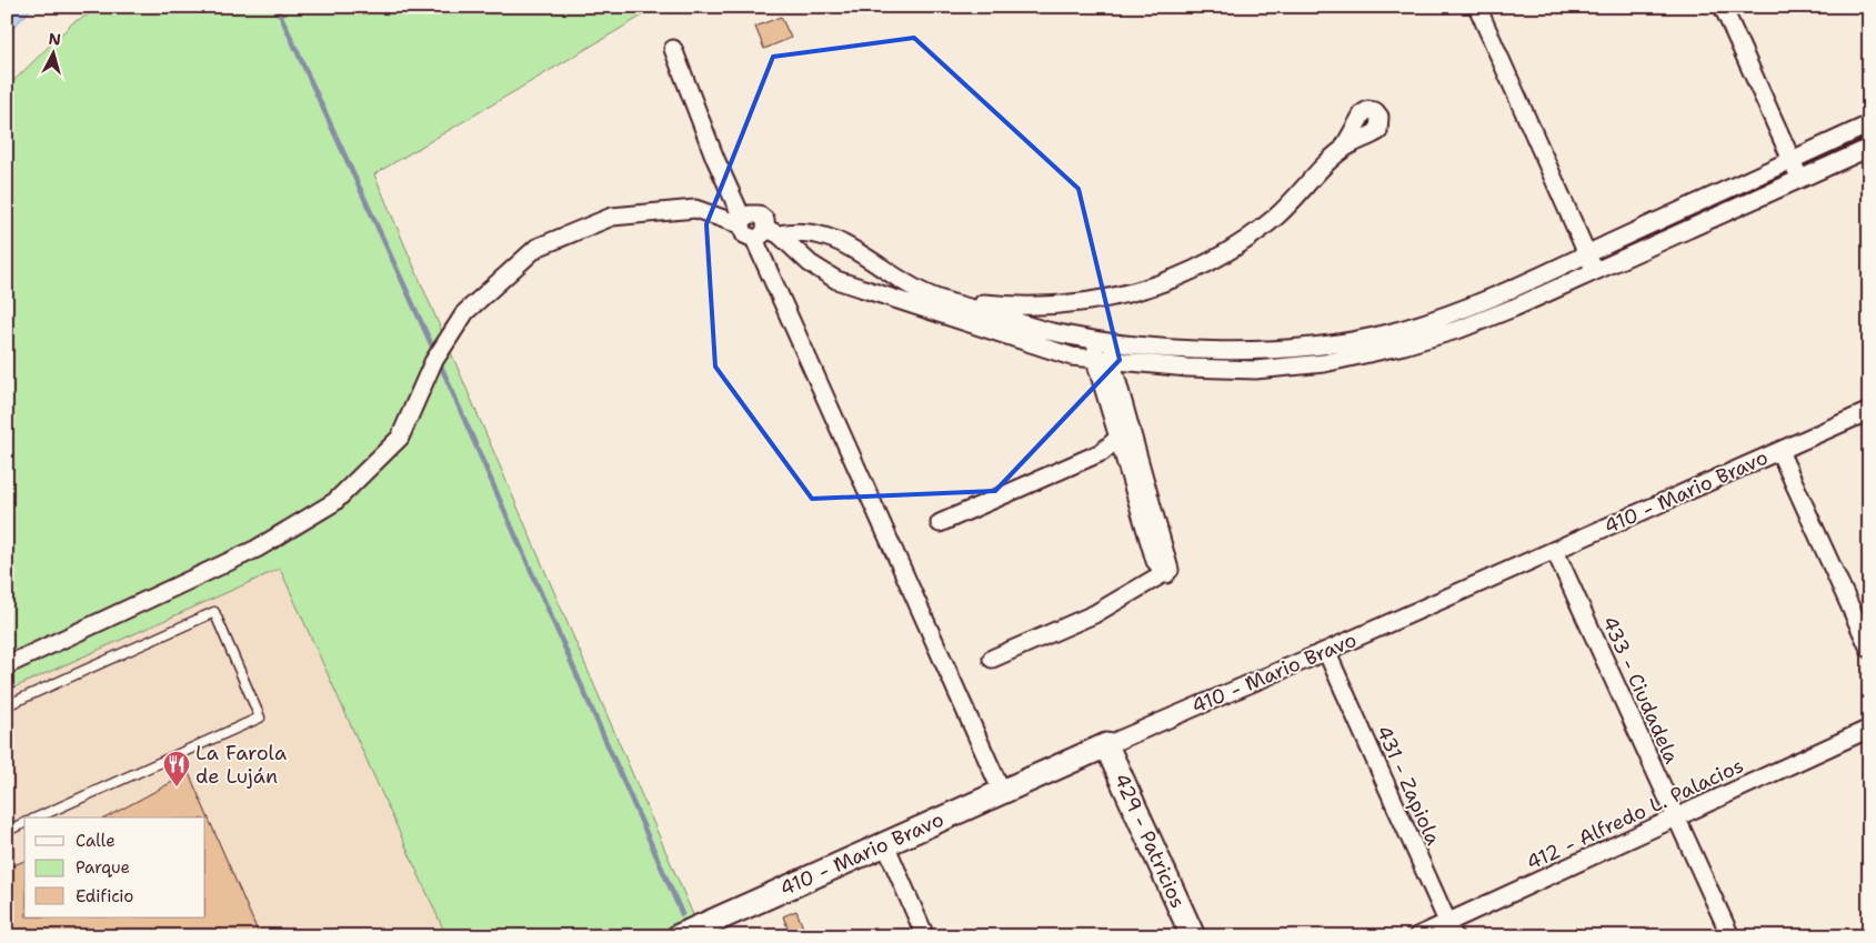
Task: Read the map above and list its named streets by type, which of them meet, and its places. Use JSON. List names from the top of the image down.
{
  "streets": {
    "street": [
      "410 - Mario Bravo",
      "433 - Ciudadela",
      "431 - Zapiola",
      "412 - Alfredo L. Palacios",
      "429 - Patricios"
    ]
  },
  "crossings": [
    ["410 - Mario Bravo", "433 - Ciudadela"],
    ["410 - Mario Bravo", "431 - Zapiola"],
    ["410 - Mario Bravo", "429 - Patricios"],
    ["433 - Ciudadela", "412 - Alfredo L. Palacios"],
    ["431 - Zapiola", "412 - Alfredo L. Palacios"]
  ],
  "places": {
    "restaurant": ["La Farola de Luján"]
  },
  "legend": ["Calle", "Parque", "Edificio"],
  "north": "top"
}
